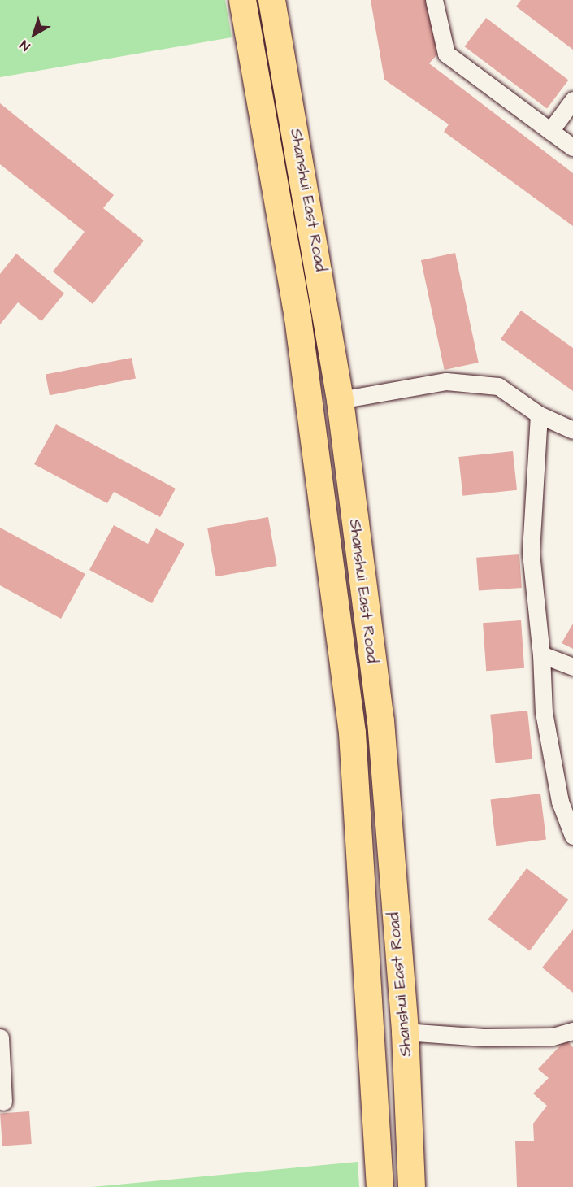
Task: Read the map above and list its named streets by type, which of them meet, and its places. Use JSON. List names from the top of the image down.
{
  "streets": {
    "highway": ["Shanshui East Road"]
  },
  "north": "bottom left"
}
